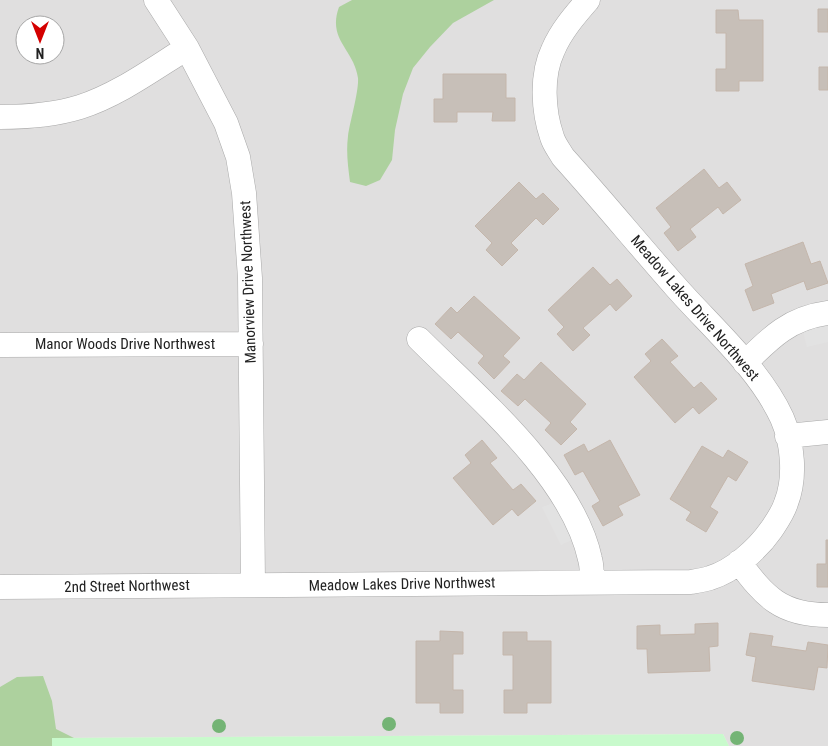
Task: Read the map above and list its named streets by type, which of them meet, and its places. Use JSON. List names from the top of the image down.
{
  "streets": {
    "street": [
      "Manorview Drive Northwest",
      "Meadow Lakes Drive Northwest",
      "Manor Woods Drive Northwest",
      "2nd Street Northwest"
    ]
  },
  "crossings": [
    ["Manorview Drive Northwest", "Meadow Lakes Drive Northwest"],
    ["Manorview Drive Northwest", "Manor Woods Drive Northwest"],
    ["Manorview Drive Northwest", "2nd Street Northwest"],
    ["Meadow Lakes Drive Northwest", "2nd Street Northwest"]
  ],
  "north": "bottom"
}
